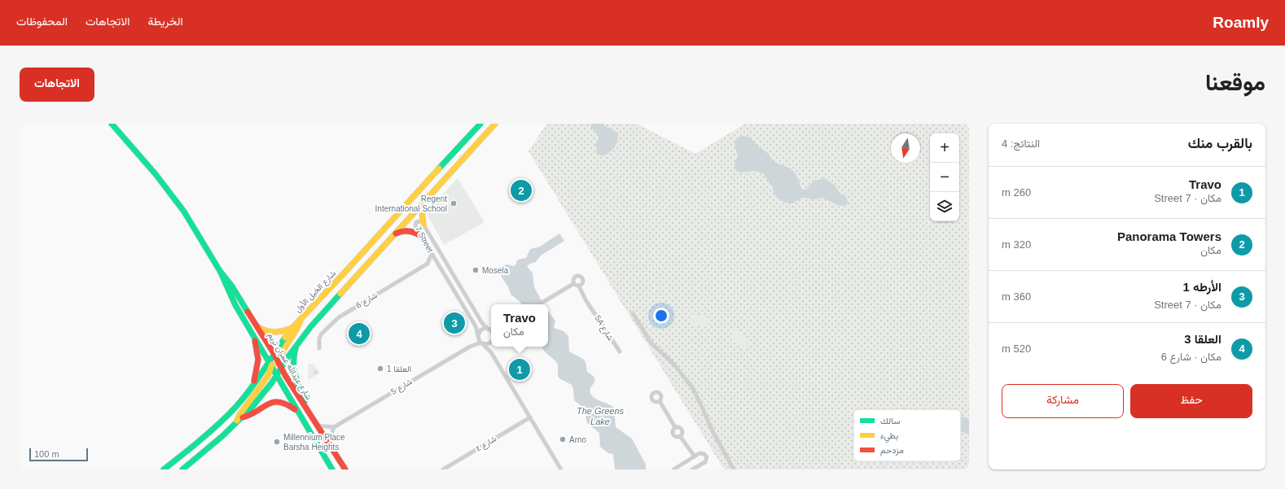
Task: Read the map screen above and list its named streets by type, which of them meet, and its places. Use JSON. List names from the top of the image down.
{
  "streets": {
    "main road": ["شارع الخيل الأول", "شارع عبدالله عمران تريم"],
    "street": [
      "7 Street",
      "شارع 6",
      "5A شارع",
      "شارع 5",
      "شارع ٤"
    ]
  },
  "crossings": [
    ["7 Street", "شارع 5"],
    ["شارع الخيل الأول", "شارع عبدالله عمران تريم"]
  ],
  "water": ["The Greens Lake"],
  "places": [
    "Regent International School",
    "Mosela",
    "العلقا 1",
    "Arno",
    "Millennium Place Barsha Heights"
  ],
  "legend": ["سالك", "بطيء", "مزدحم"],
  "scale_bar": "100 m",
  "north": "bottom",
  "page": {
    "header": "Roamly",
    "nav": ["الخريطة", "الاتجاهات", "المحفوظات"],
    "title": "موقعنا",
    "buttons": [
      "الاتجاهات",
      ["حفظ", "مشاركة"]
    ],
    "heading": ["بالقرب منك", "النتائج: 4"],
    "map_buttons": ["+", "−"],
    "list": [
      {
        "mark": "1",
        "name": "Travo",
        "note": "مكان · 7 Street",
        "value": "260 m"
      },
      {
        "mark": "2",
        "name": "Panorama Towers",
        "note": "مكان",
        "value": "320 m"
      },
      {
        "mark": "3",
        "name": "الأرطه 1",
        "note": "مكان · 7 Street",
        "value": "360 m"
      },
      {
        "mark": "4",
        "name": "العلقا 3",
        "note": "مكان · شارع 6",
        "value": "520 m"
      }
    ],
    "pins": [
      "2",
      "3",
      "4",
      "1"
    ],
    "popup": ["Travo", "مكان"],
    "scale": "100 m"
  }
}
